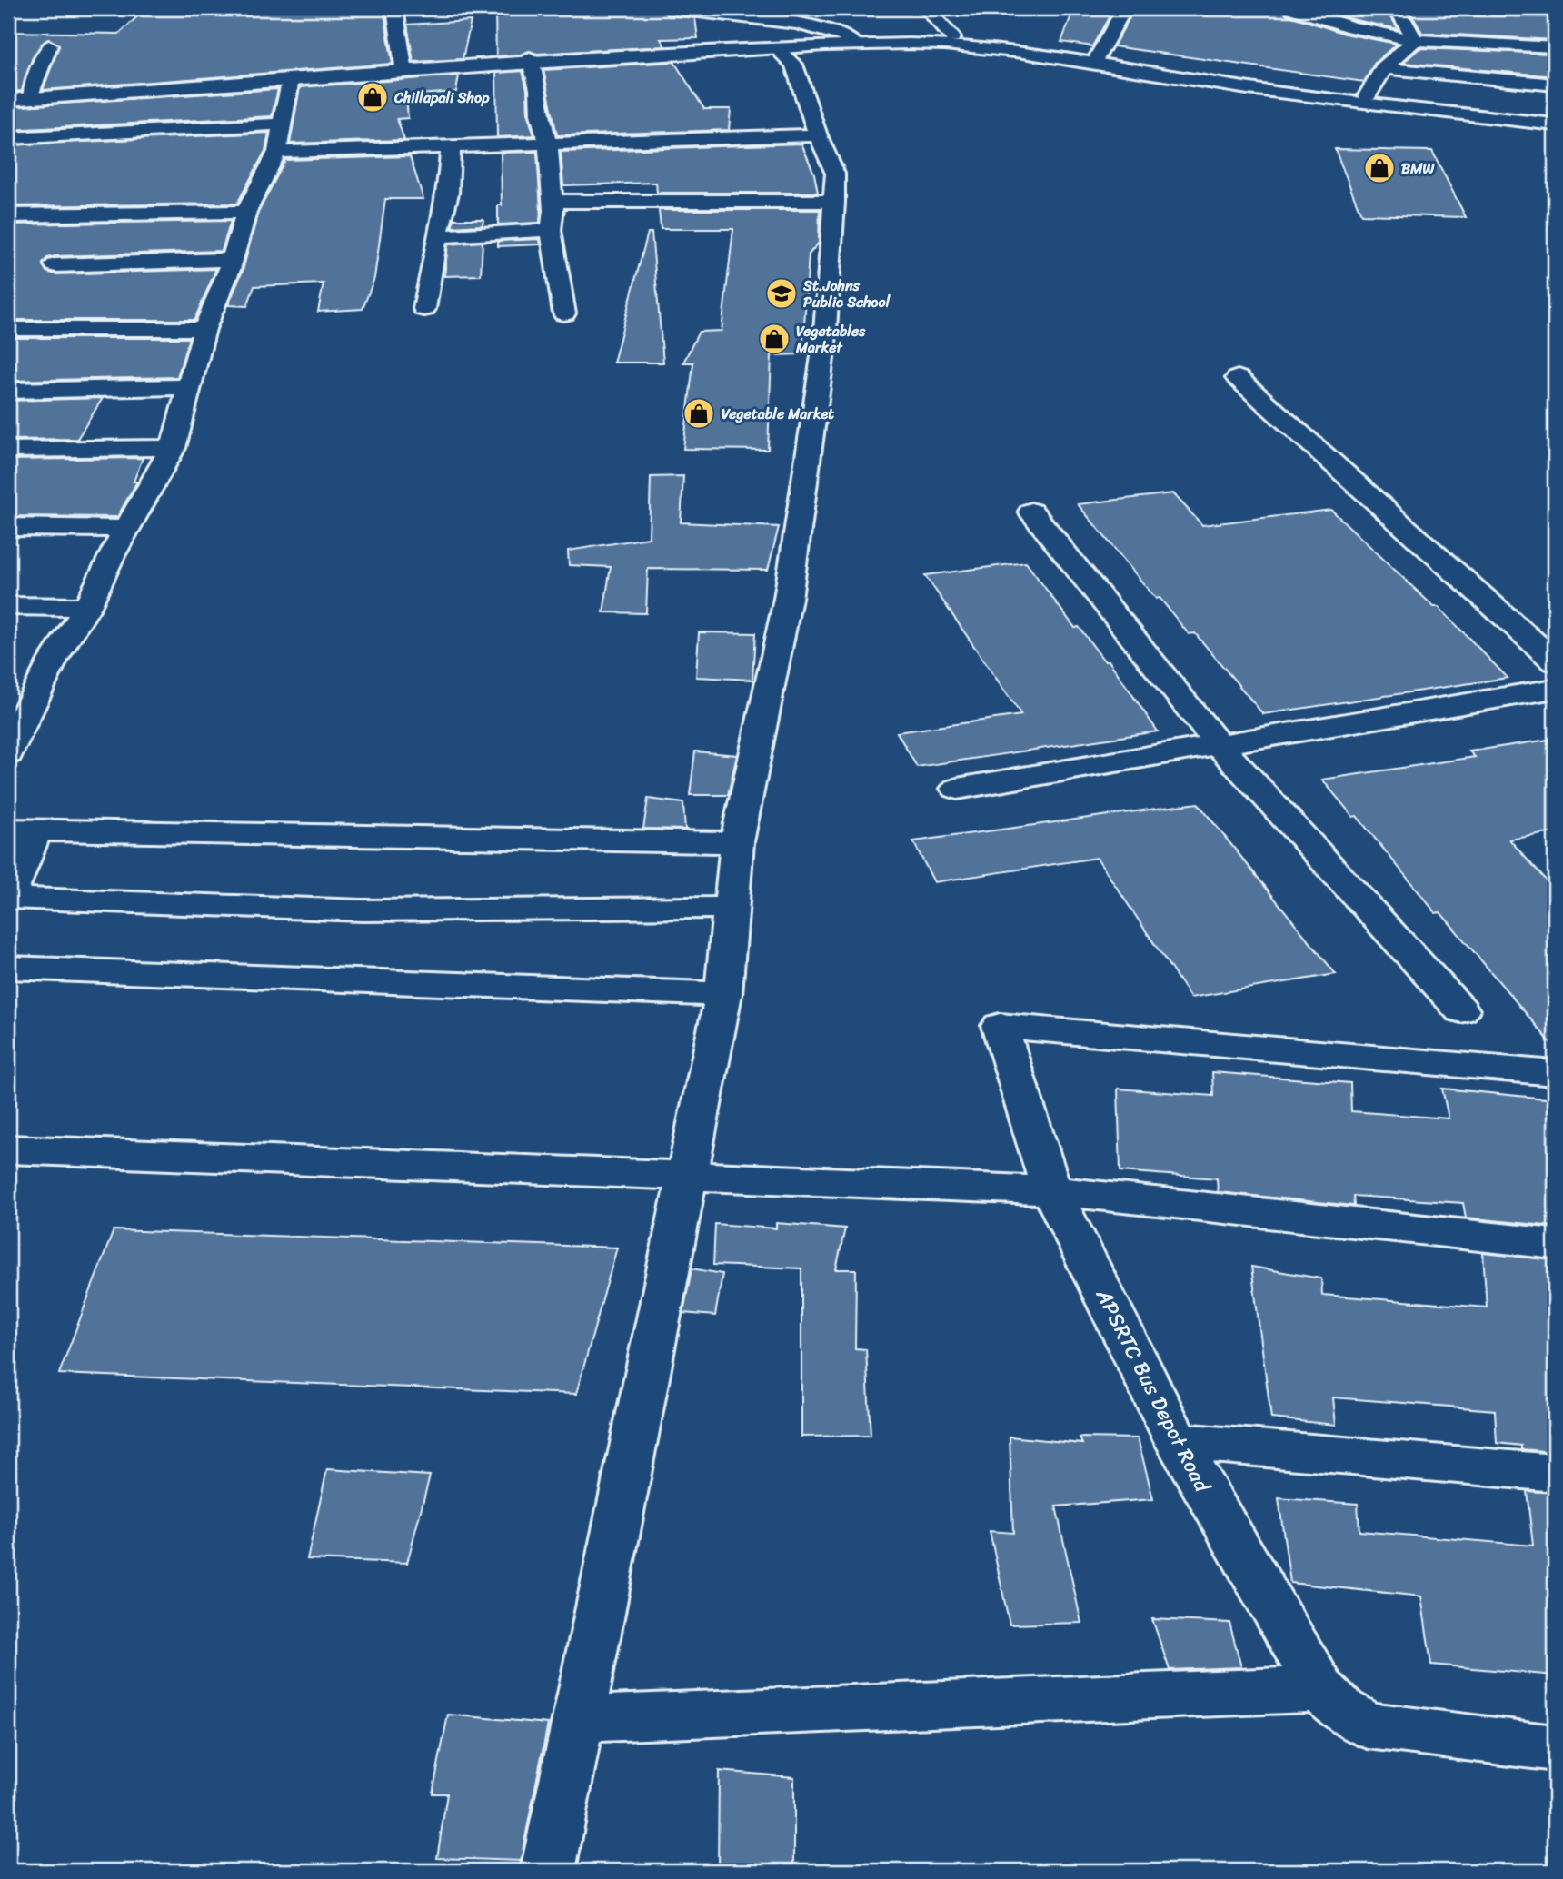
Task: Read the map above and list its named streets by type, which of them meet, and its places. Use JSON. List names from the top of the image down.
{
  "streets": {
    "street": ["APSRTC Bus Depot Road"]
  },
  "places": {
    "shop": [
      "Chillapali Shop",
      "BMW",
      "Vegetables Market",
      "Vegetable Market"
    ],
    "school or university": ["St.Johns Public School"]
  }
}
